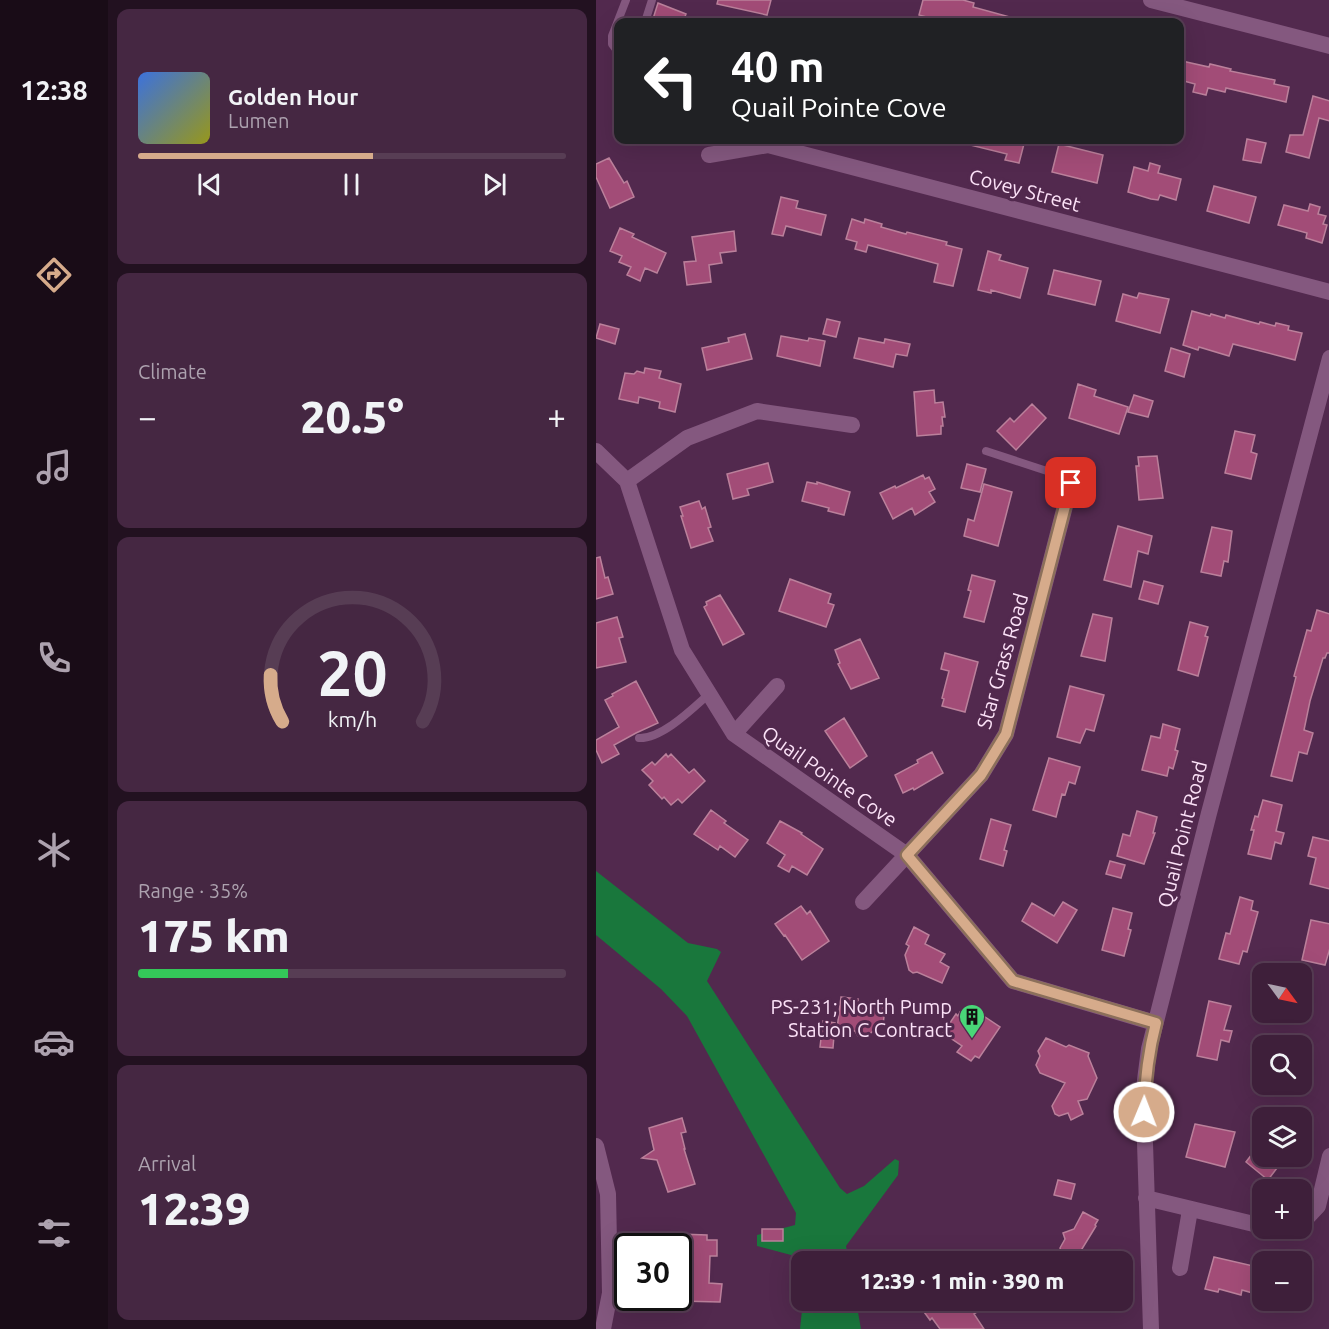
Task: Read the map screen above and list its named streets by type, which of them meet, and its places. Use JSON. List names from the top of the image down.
{
  "streets": {
    "street": [
      "Covey Street",
      "Star Grass Road",
      "Quail Pointe Cove",
      "Quail Point Road"
    ]
  },
  "crossings": [
    ["Star Grass Road", "Quail Pointe Cove"],
    ["Quail Pointe Cove", "Quail Point Road"]
  ],
  "places": {
    "building": ["PS-231; North Pump Station C Contract"]
  },
  "north": "bottom right",
  "page": {
    "tabs": "12:38",
    "turn": ["40 m", "Quail Pointe Cove"],
    "song": ["Golden Hour", "Lumen"],
    "tile": [
      "Climate",
      ["Range · 35%", "175 km"],
      ["Arrival", "12:39"]
    ],
    "heat": ["−", "20.5°", "+"],
    "map_buttons": ["+", "−"],
    "limit": "30",
    "trip": "12:39 · 1 min · 390 m",
    "gauge": ["20", "km/h"]
  }
}
